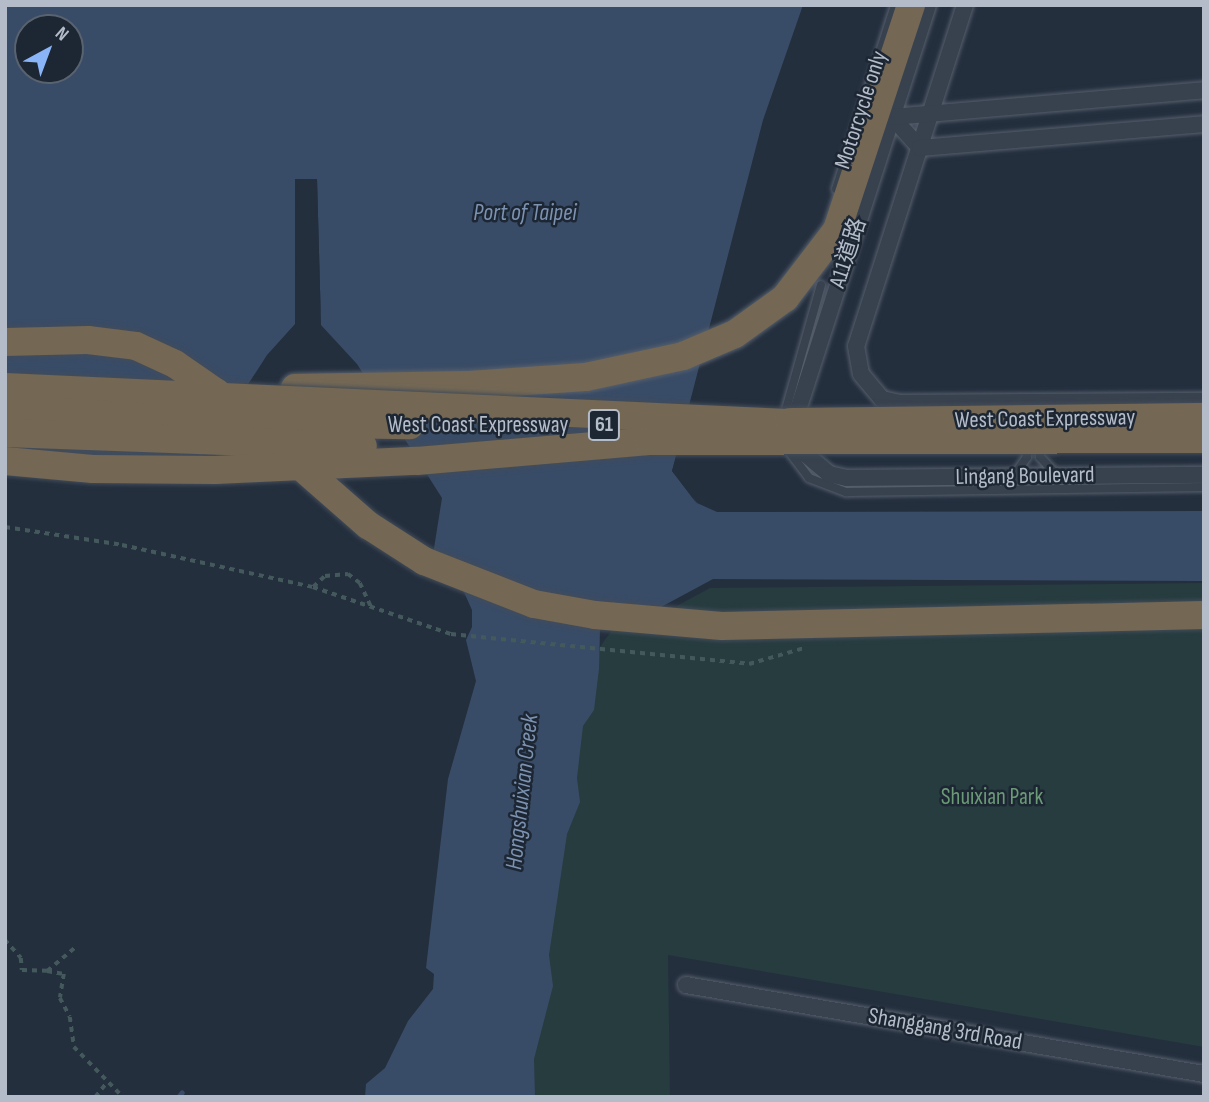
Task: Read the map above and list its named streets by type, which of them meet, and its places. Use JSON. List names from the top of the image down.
{
  "streets": {
    "highway": ["West Coast Expressway", "61"],
    "street": ["A11道路", "Lingang Boulevard", "Shanggang 3rd Road"],
    "lane": ["Motorcycle only"]
  },
  "crossings": [
    ["A11道路", "Lingang Boulevard"]
  ],
  "water": ["Port of Taipei", "Hongshuixian Creek"],
  "parks": ["Shuixian Park"],
  "north": "top right"
}
